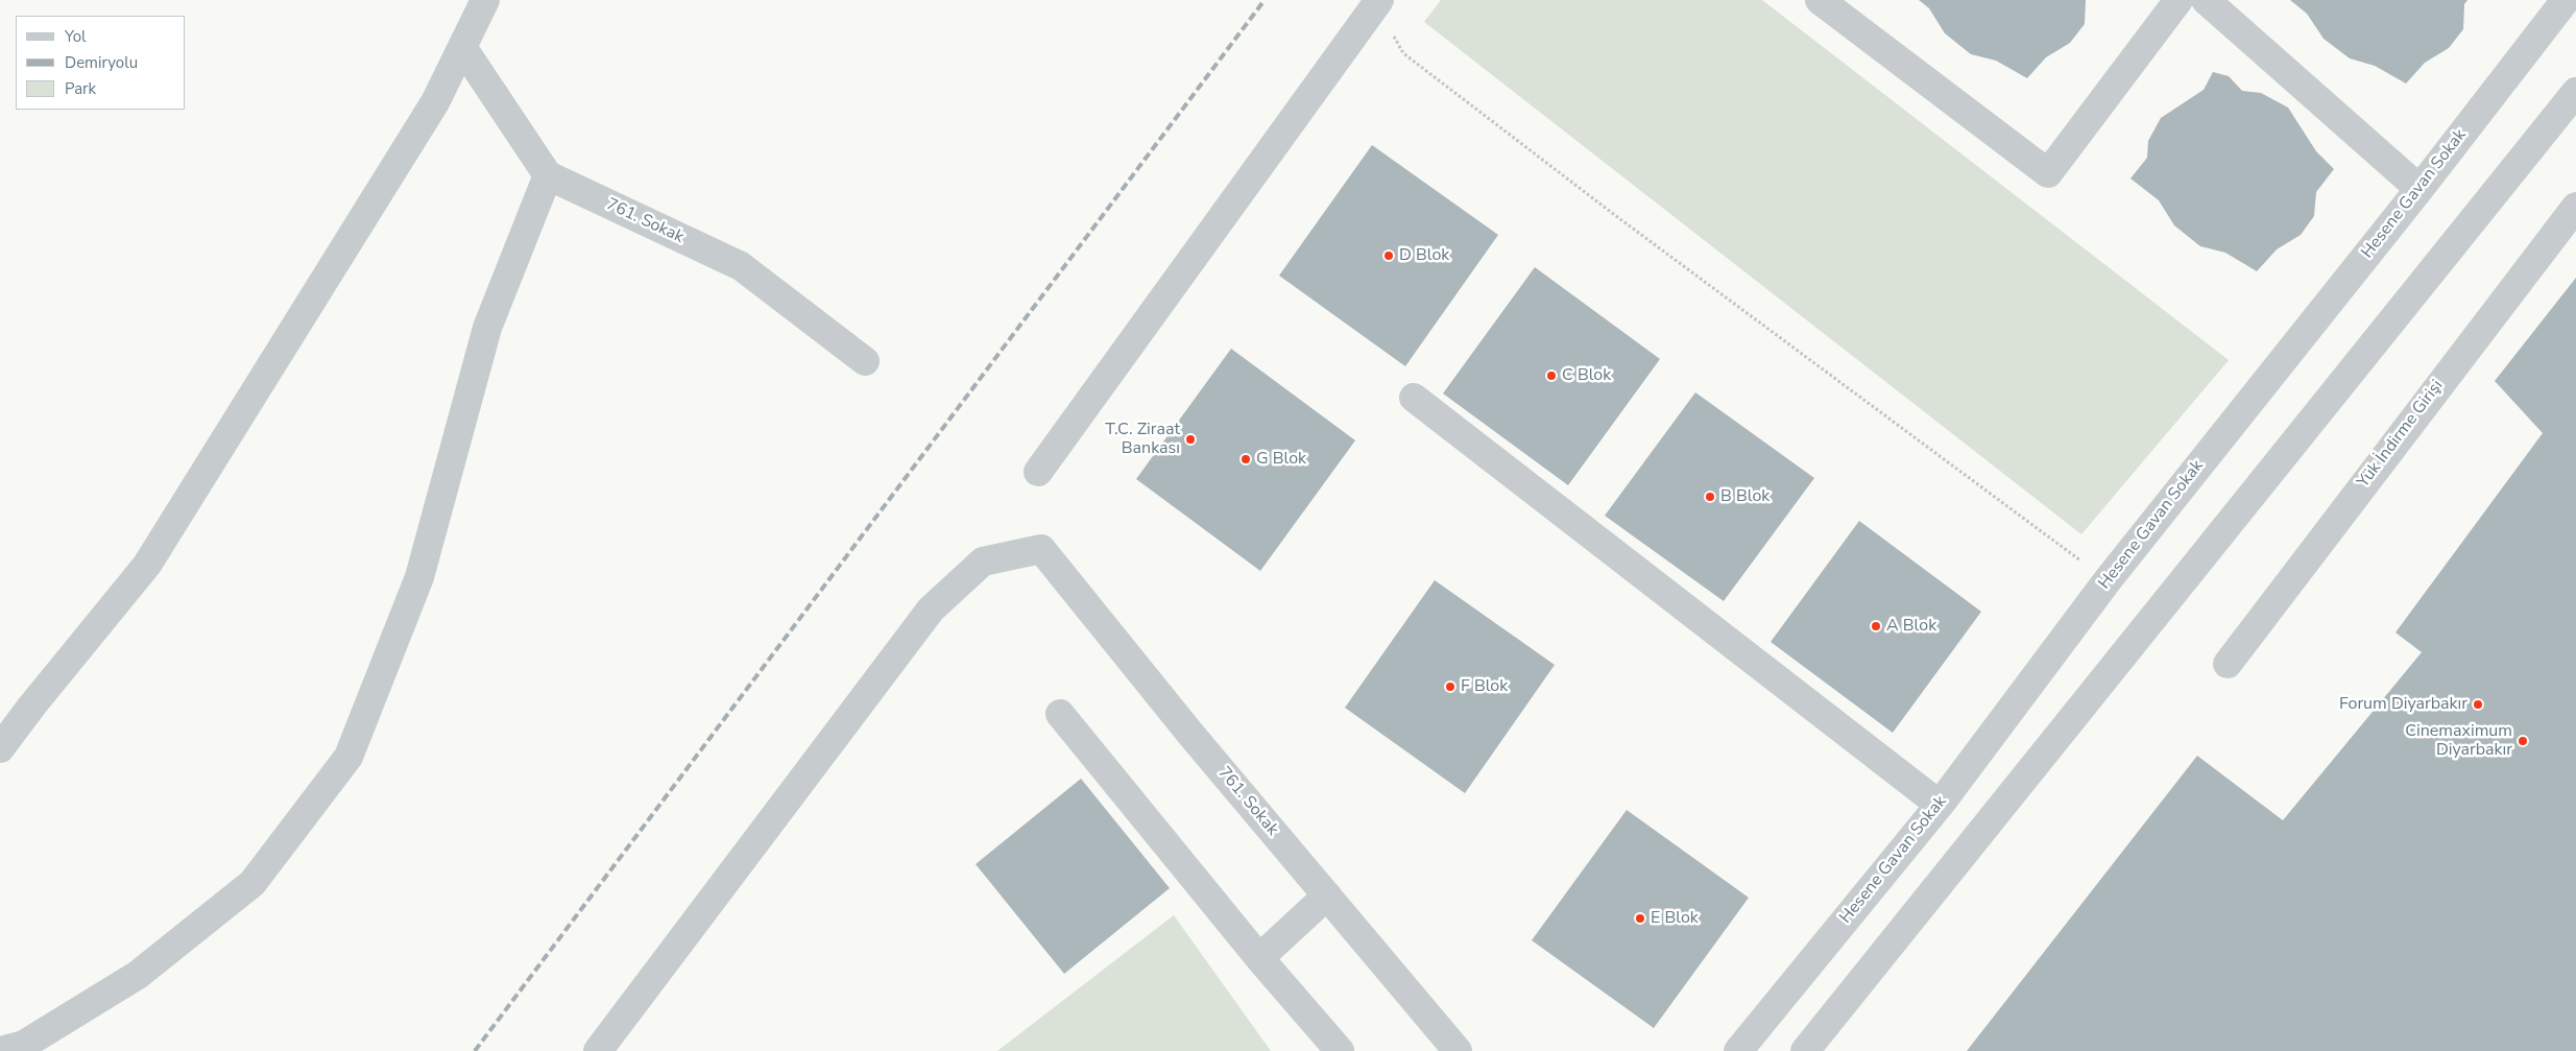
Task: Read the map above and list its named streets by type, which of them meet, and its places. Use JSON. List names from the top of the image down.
{
  "streets": {
    "street": ["Hesene Gavan Sokak", "761. Sokak", "Yük İndirme Girişi"]
  },
  "places": [
    "D Blok",
    "C Blok",
    "T.C. Ziraat Bankası",
    "G Blok",
    "B Blok",
    "A Blok",
    "F Blok",
    "Forum Diyarbakır",
    "Cinemaximum Diyarbakır",
    "E Blok"
  ],
  "legend": ["Yol", "Demiryolu", "Park"]
}
